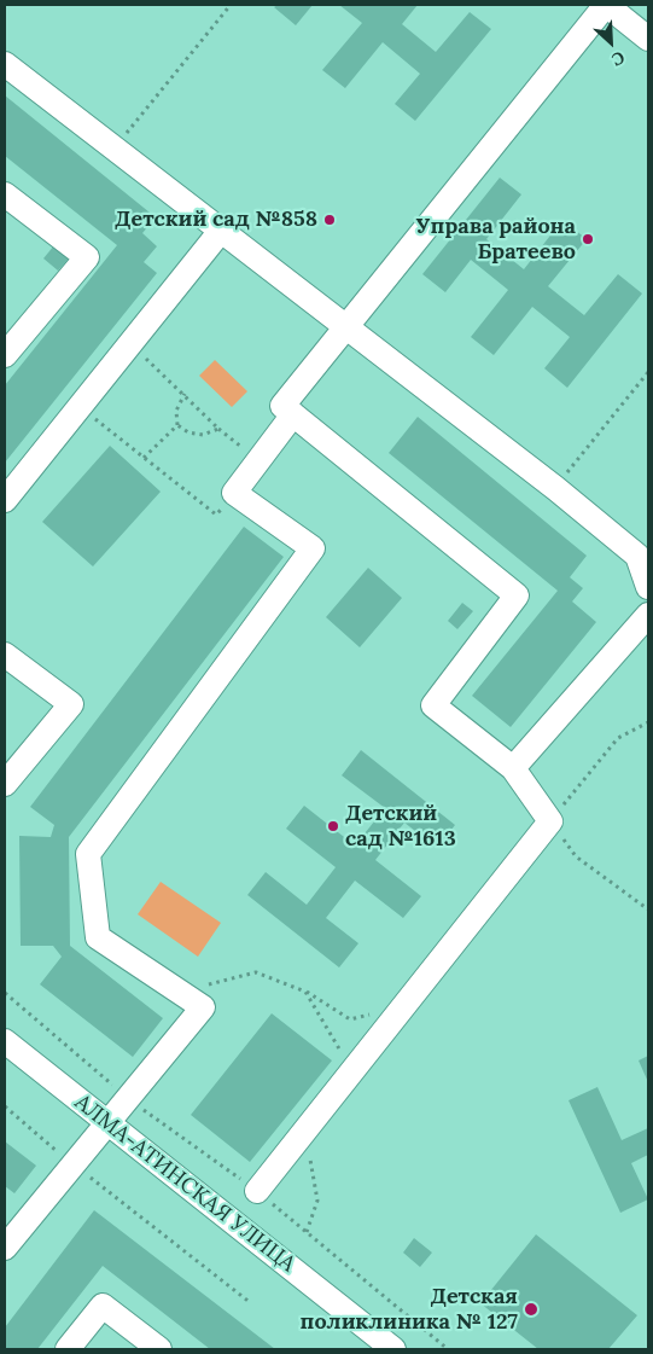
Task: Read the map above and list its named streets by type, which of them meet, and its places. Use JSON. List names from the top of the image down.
{
  "streets": {
    "street": ["АЛМА-АТИНСКАЯ УЛИЦА"]
  },
  "places": [
    "Детский сад №858",
    "Управа района Братеево",
    "Детский сад №1613",
    "Детская поликлиника № 127"
  ],
  "north": "bottom right"
}
